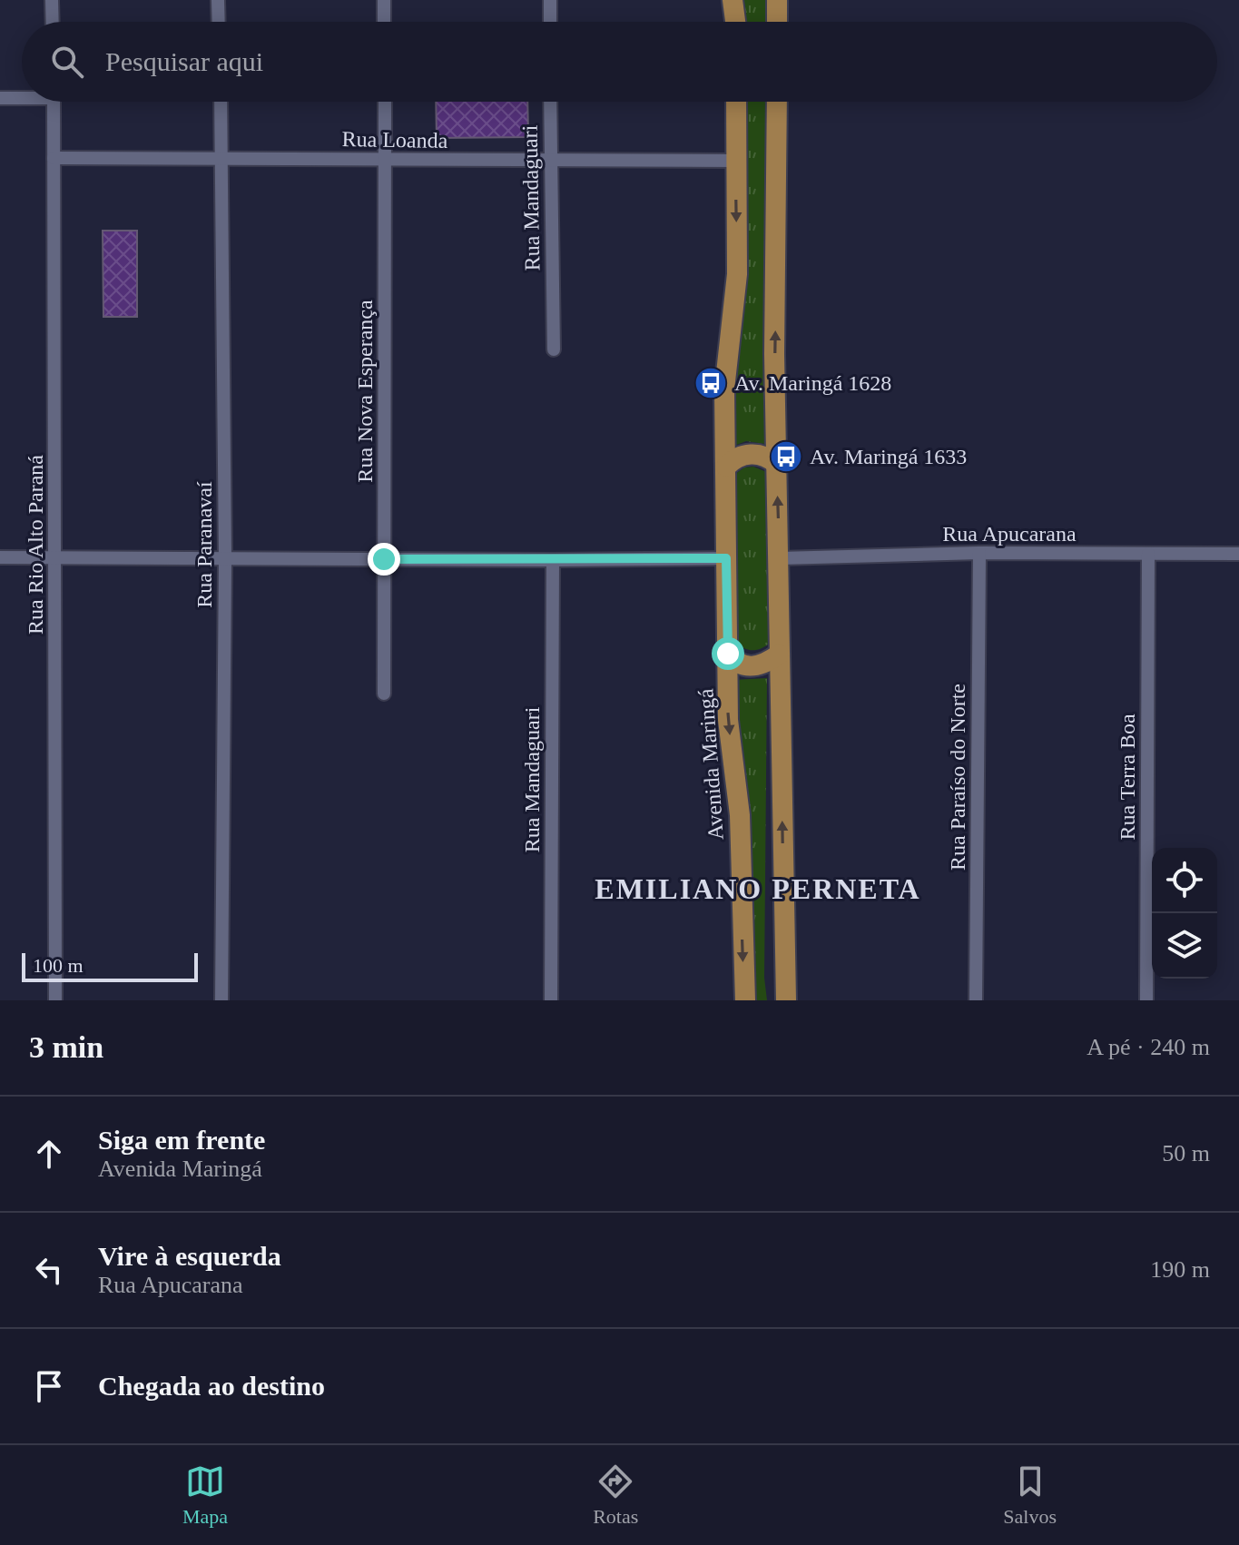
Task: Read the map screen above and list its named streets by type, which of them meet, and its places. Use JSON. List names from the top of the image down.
{
  "streets": {
    "main road": ["Avenida Maringá"],
    "street": [
      "Rua Loanda",
      "Rua Mandaguari",
      "Rua Nova Esperança",
      "Rua Apucarana",
      "Rua Rio Alto Paraná",
      "Rua Paranavaí",
      "Rua Paraíso do Norte",
      "Rua Terra Boa"
    ]
  },
  "crossings": [
    ["Rua Loanda", "Rua Mandaguari"],
    ["Rua Loanda", "Rua Nova Esperança"],
    ["Rua Loanda", "Rua Rio Alto Paraná"],
    ["Rua Loanda", "Rua Paranavaí"],
    ["Rua Loanda", "Avenida Maringá"],
    ["Rua Apucarana", "Rua Paraíso do Norte"],
    ["Rua Apucarana", "Rua Terra Boa"]
  ],
  "districts": ["EMILIANO PERNETA"],
  "places": {
    "bus stop": ["Av. Maringá 1628", "Av. Maringá 1633"]
  },
  "scale_bar": "100 m",
  "page": {
    "search": "Pesquisar aqui",
    "scale": "100 m",
    "heading": ["3 min", "A pé · 240 m"],
    "list": [
      ["Siga em frente", "Avenida Maringá", "50 m"],
      ["Vire à esquerda", "Rua Apucarana", "190 m"],
      "Chegada ao destino"
    ],
    "nav": ["Mapa", "Rotas", "Salvos"]
  }
}
